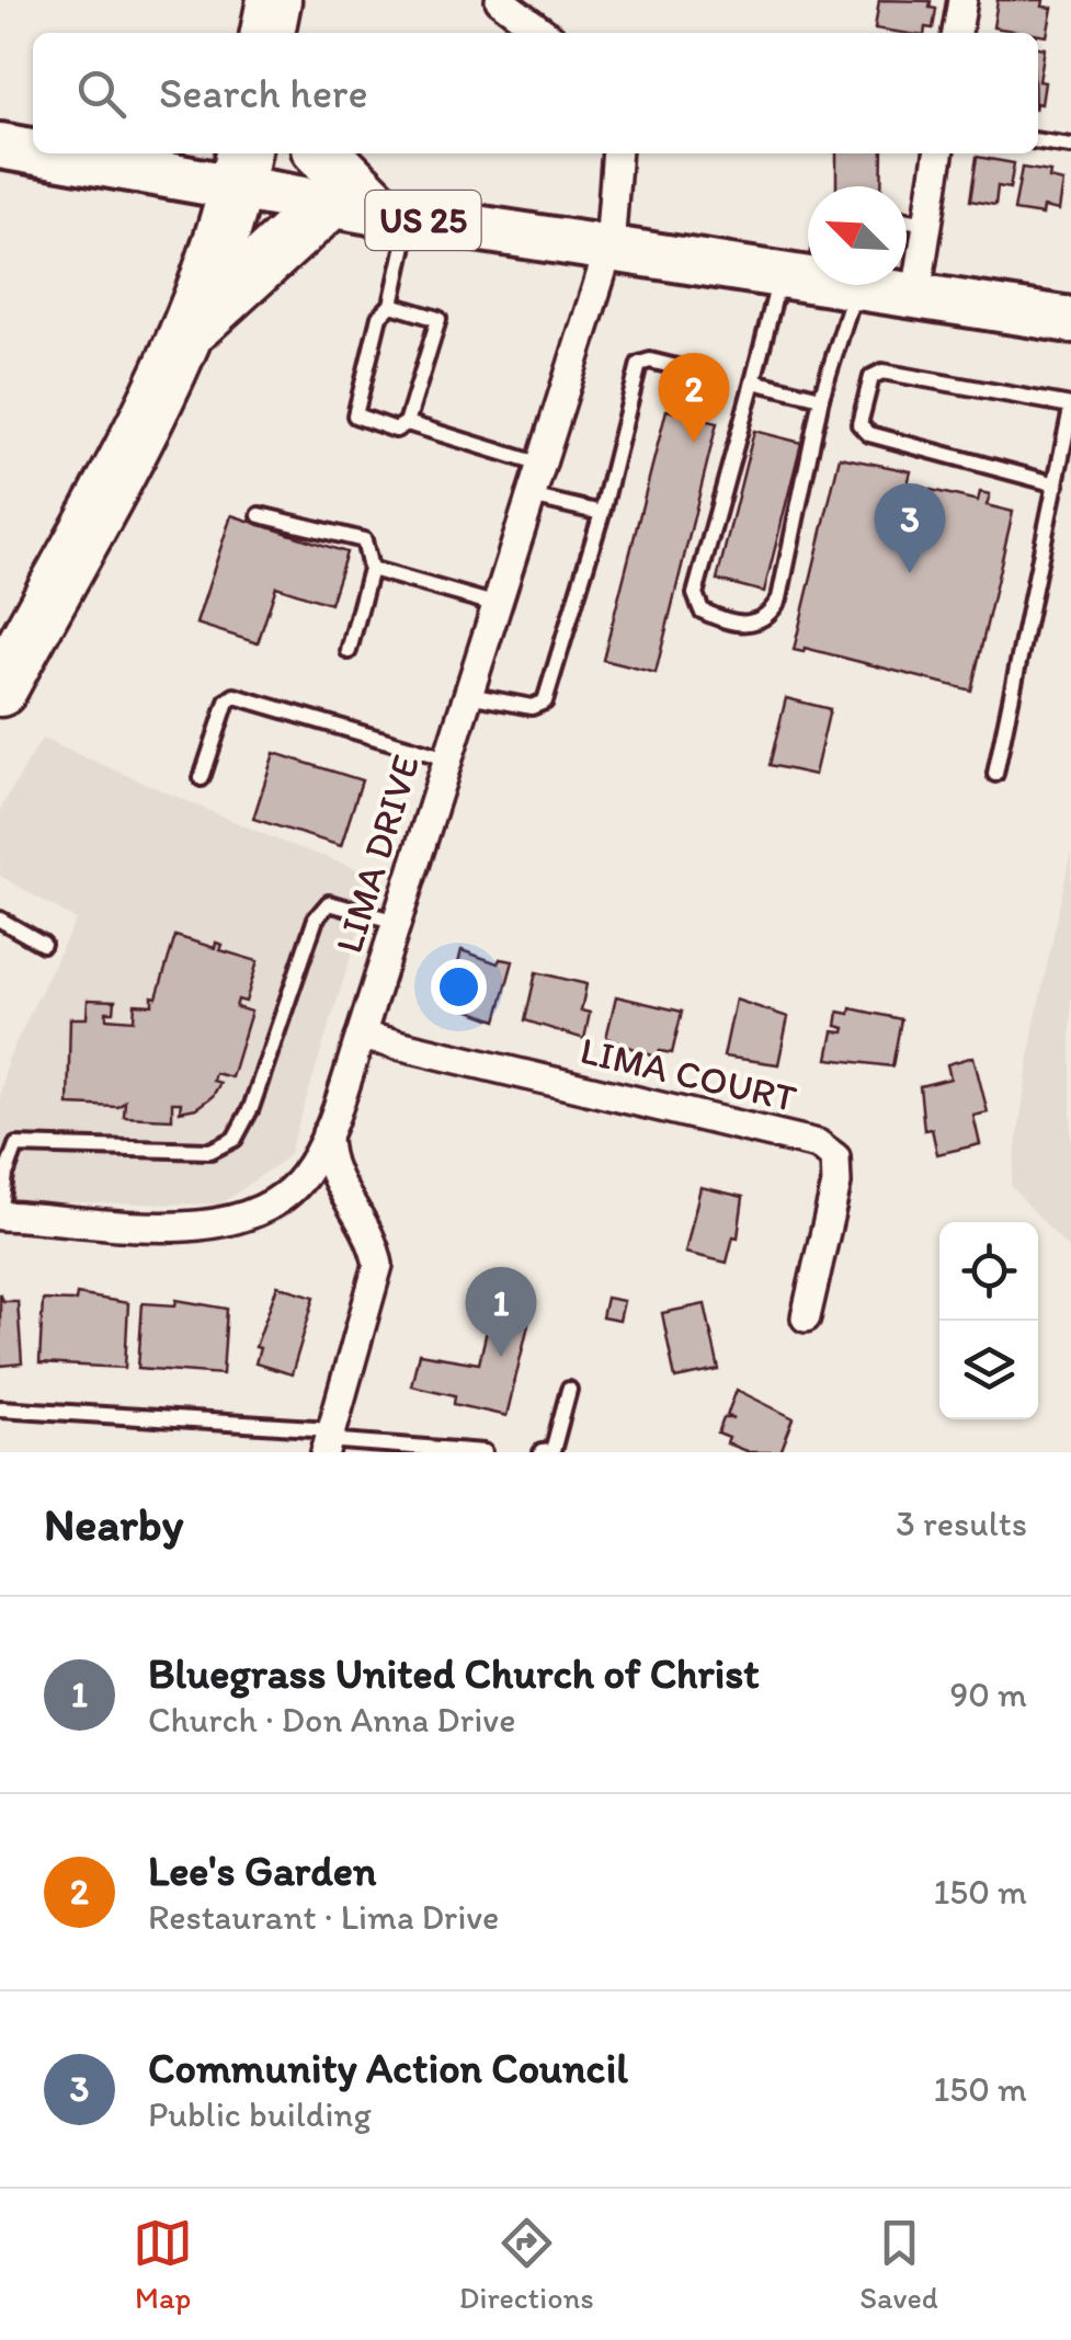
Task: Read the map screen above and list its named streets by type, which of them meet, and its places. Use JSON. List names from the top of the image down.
{
  "streets": {
    "main road": ["US 25"],
    "street": ["LIMA DRIVE", "LIMA COURT"]
  },
  "crossings": [
    ["US 25", "LIMA DRIVE"],
    ["LIMA DRIVE", "LIMA COURT"]
  ],
  "north": "top left",
  "page": {
    "search": "Search here",
    "pins": ["2", "3", "1"],
    "heading": ["Nearby", "3 results"],
    "list": [
      {
        "mark": "1",
        "name": "Bluegrass United Church of Christ",
        "note": "Church · Don Anna Drive",
        "value": "90 m"
      },
      {
        "mark": "2",
        "name": "Lee's Garden",
        "note": "Restaurant · Lima Drive",
        "value": "150 m"
      },
      {
        "mark": "3",
        "name": "Community Action Council",
        "note": "Public building",
        "value": "150 m"
      }
    ],
    "nav": ["Map", "Directions", "Saved"]
  }
}
